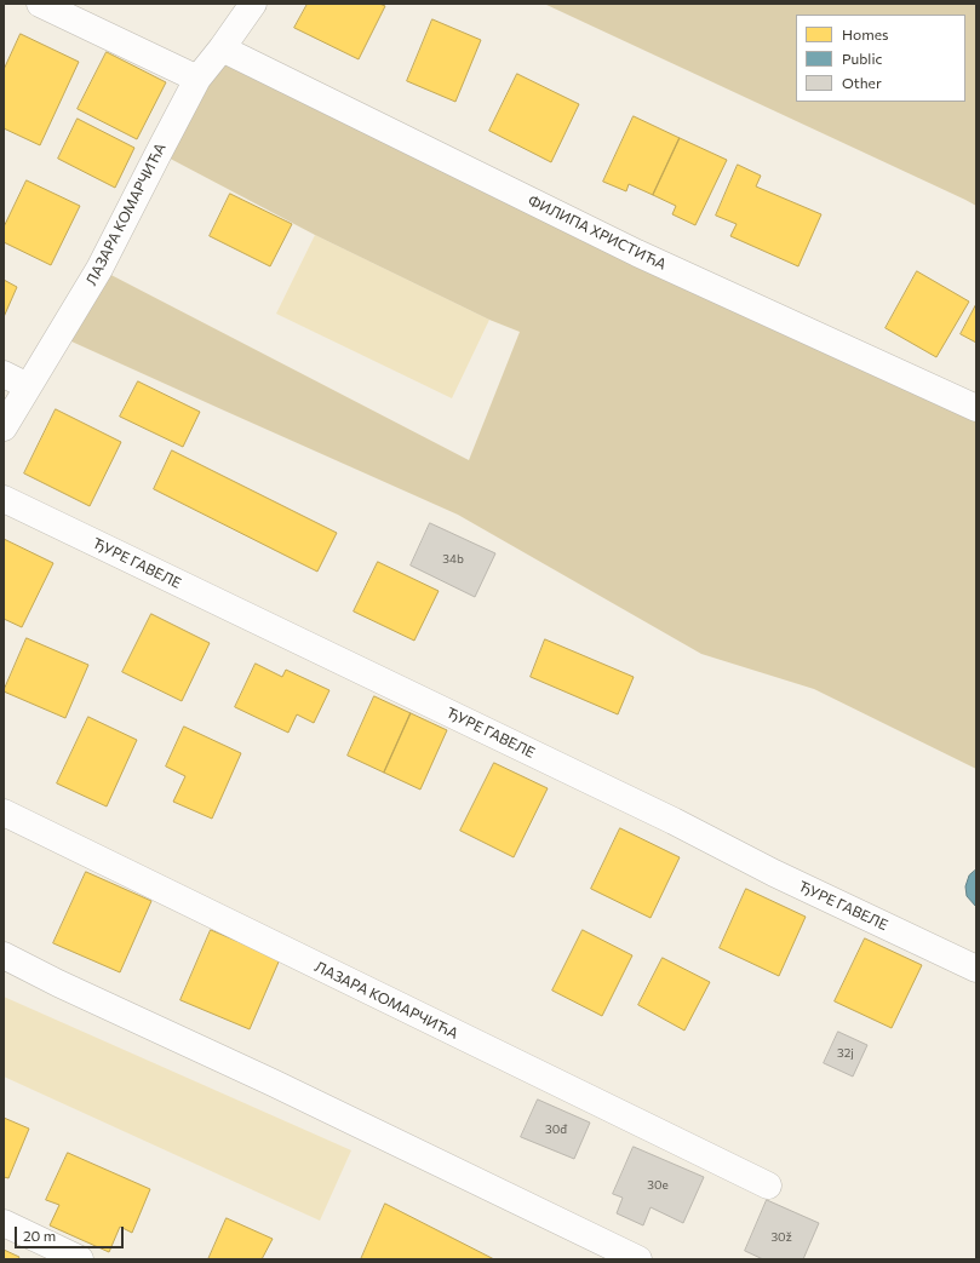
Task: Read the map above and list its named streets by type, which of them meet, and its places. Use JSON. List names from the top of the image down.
{
  "streets": {
    "street": ["ЛАЗАРА КОМАРЧИЋА", "ФИЛИПА ХРИСТИЋА", "ЂУРЕ ГАВЕЛЕ"]
  },
  "crossings": [
    ["ЛАЗАРА КОМАРЧИЋА", "ФИЛИПА ХРИСТИЋА"]
  ],
  "house_numbers": [
    "34b",
    "32j",
    "30đ",
    "30e",
    "30ž"
  ],
  "legend": ["Homes", "Public", "Other"],
  "scale_bar": "20 m"
}
